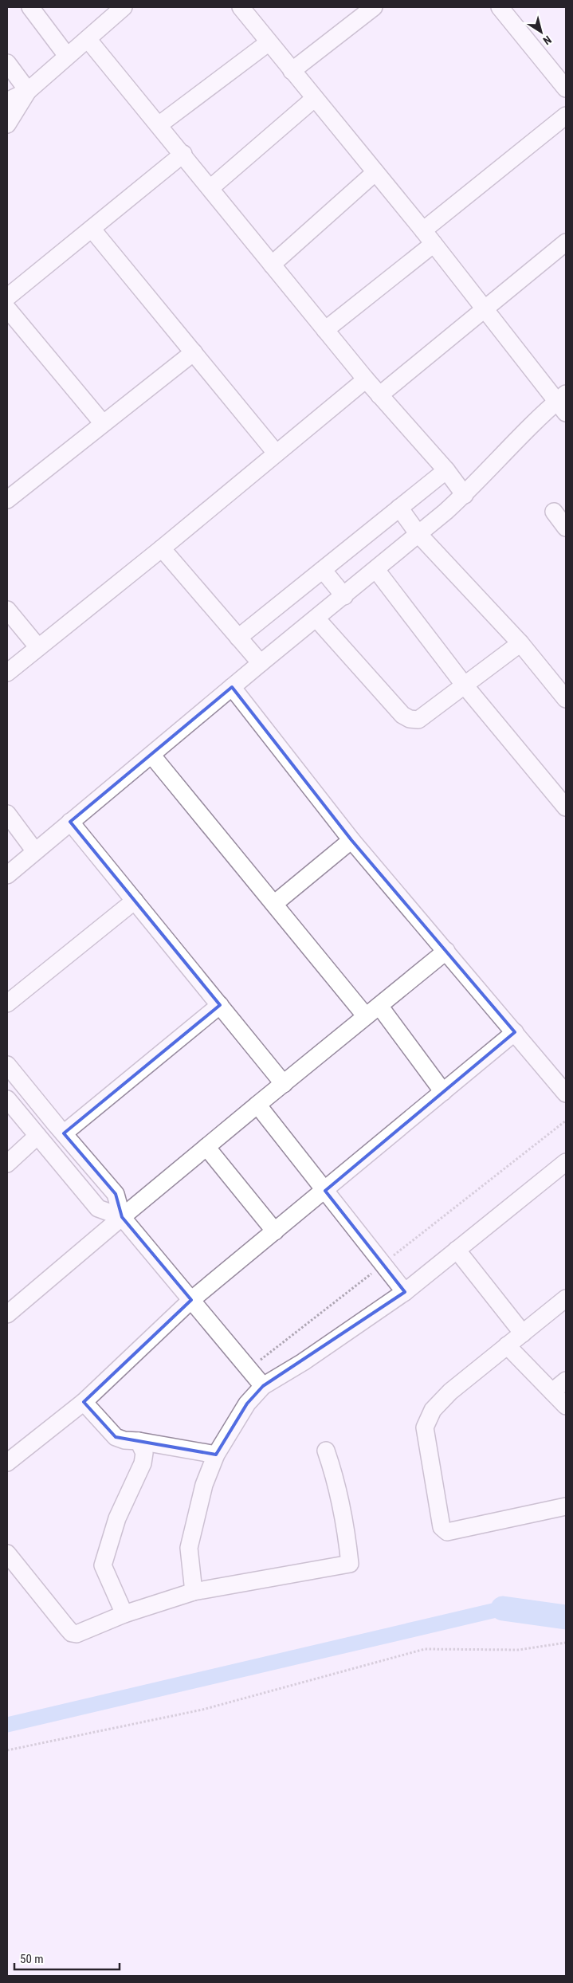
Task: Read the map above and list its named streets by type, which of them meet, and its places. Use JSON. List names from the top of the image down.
{
  "scale_bar": "50 m",
  "north": "bottom right"
}
